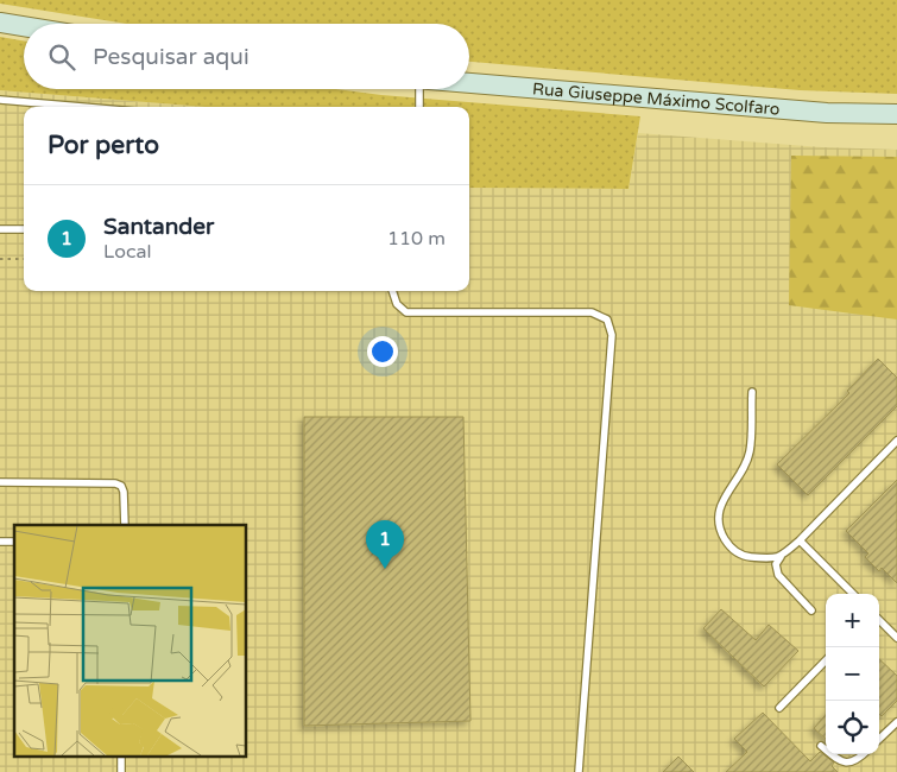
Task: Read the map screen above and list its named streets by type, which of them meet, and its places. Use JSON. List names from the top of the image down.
{
  "streets": {
    "main road": ["Rua Giuseppe Máximo Scolfaro"]
  },
  "page": {
    "search": "Pesquisar aqui",
    "heading": "Por perto",
    "list": [
      {
        "mark": "1",
        "name": "Santander",
        "note": "Local",
        "value": "110 m"
      }
    ],
    "pins": "1",
    "map_buttons": ["+", "−"]
  }
}
